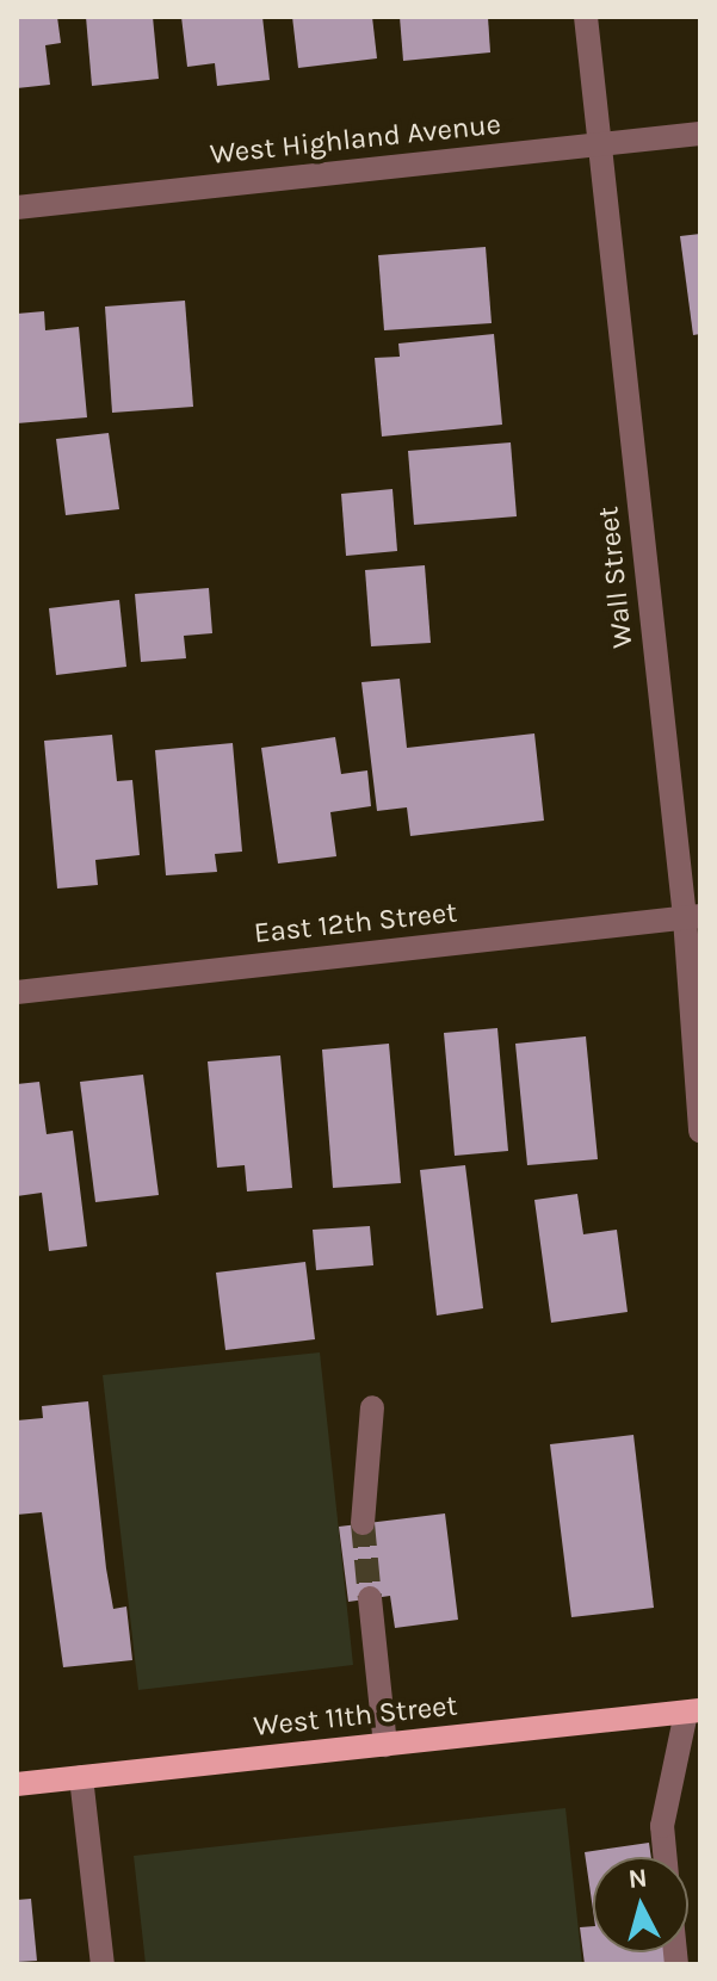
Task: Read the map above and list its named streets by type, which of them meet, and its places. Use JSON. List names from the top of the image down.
{
  "streets": {
    "main road": ["West 11th Street"],
    "street": ["West Highland Avenue", "Wall Street", "East 12th Street"]
  },
  "crossings": [
    ["West Highland Avenue", "Wall Street"],
    ["Wall Street", "East 12th Street"]
  ],
  "north": "top"
}
